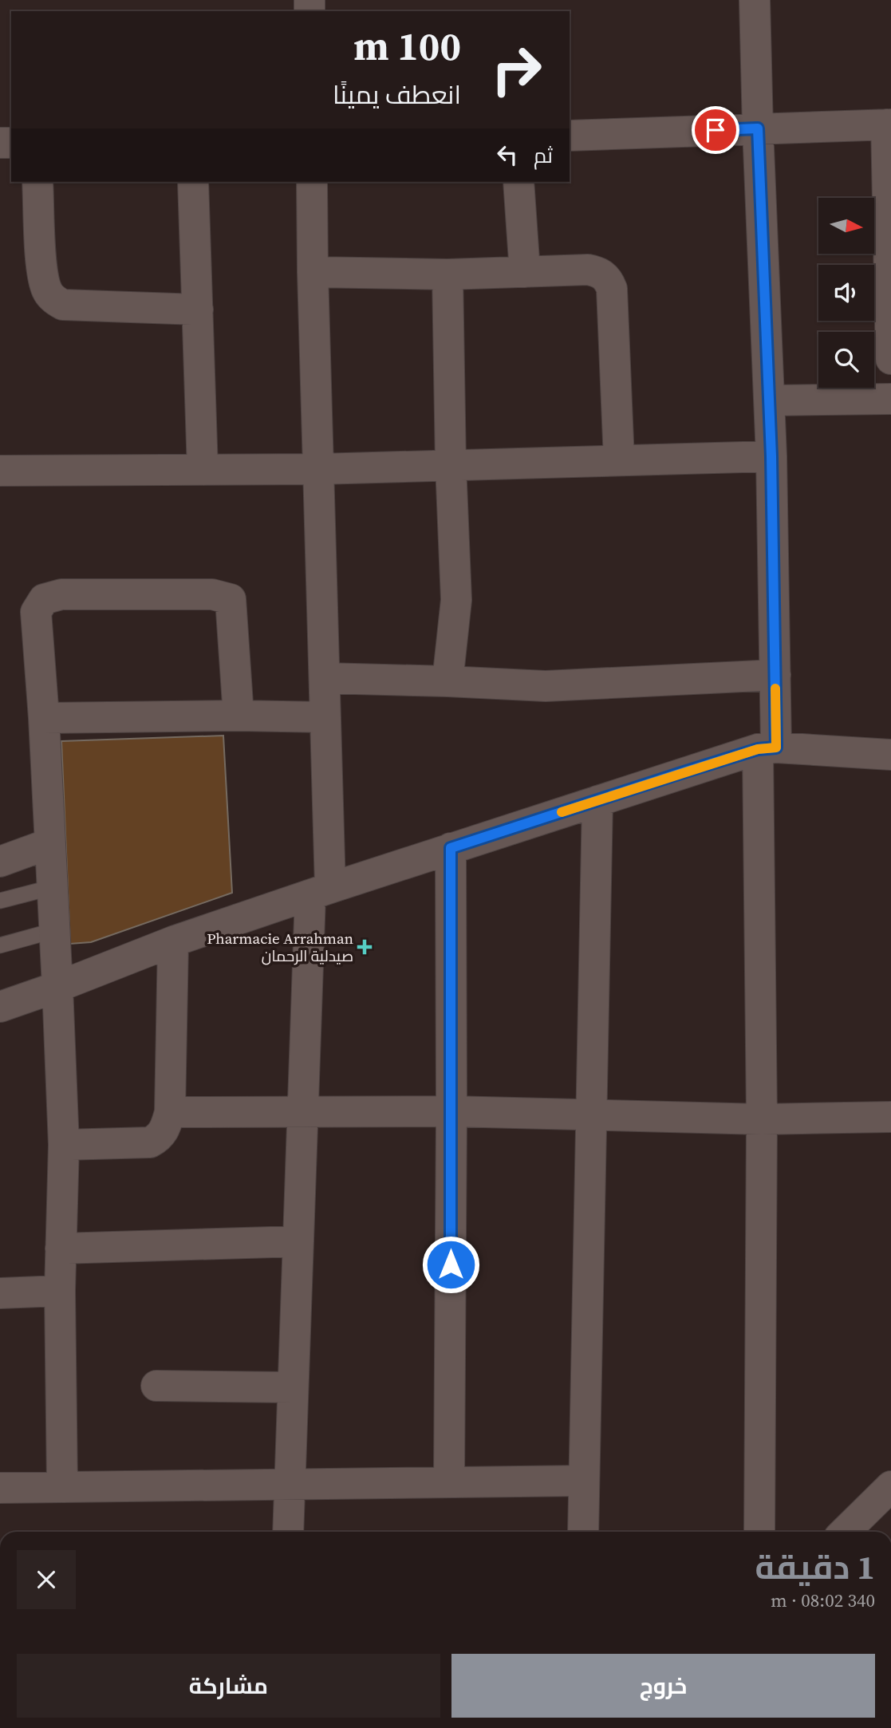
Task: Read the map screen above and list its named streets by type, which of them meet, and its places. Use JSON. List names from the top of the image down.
{
  "places": {
    "health": ["Pharmacie Arrahman صيدلية الرحمان"]
  },
  "north": "right",
  "page": {
    "turn": ["100 m", "انعطف يمينًا"],
    "then": "ثم",
    "heading": ["1 دقيقة", "340 m · 08:02"],
    "buttons": ["خروج", "مشاركة"]
  }
}
